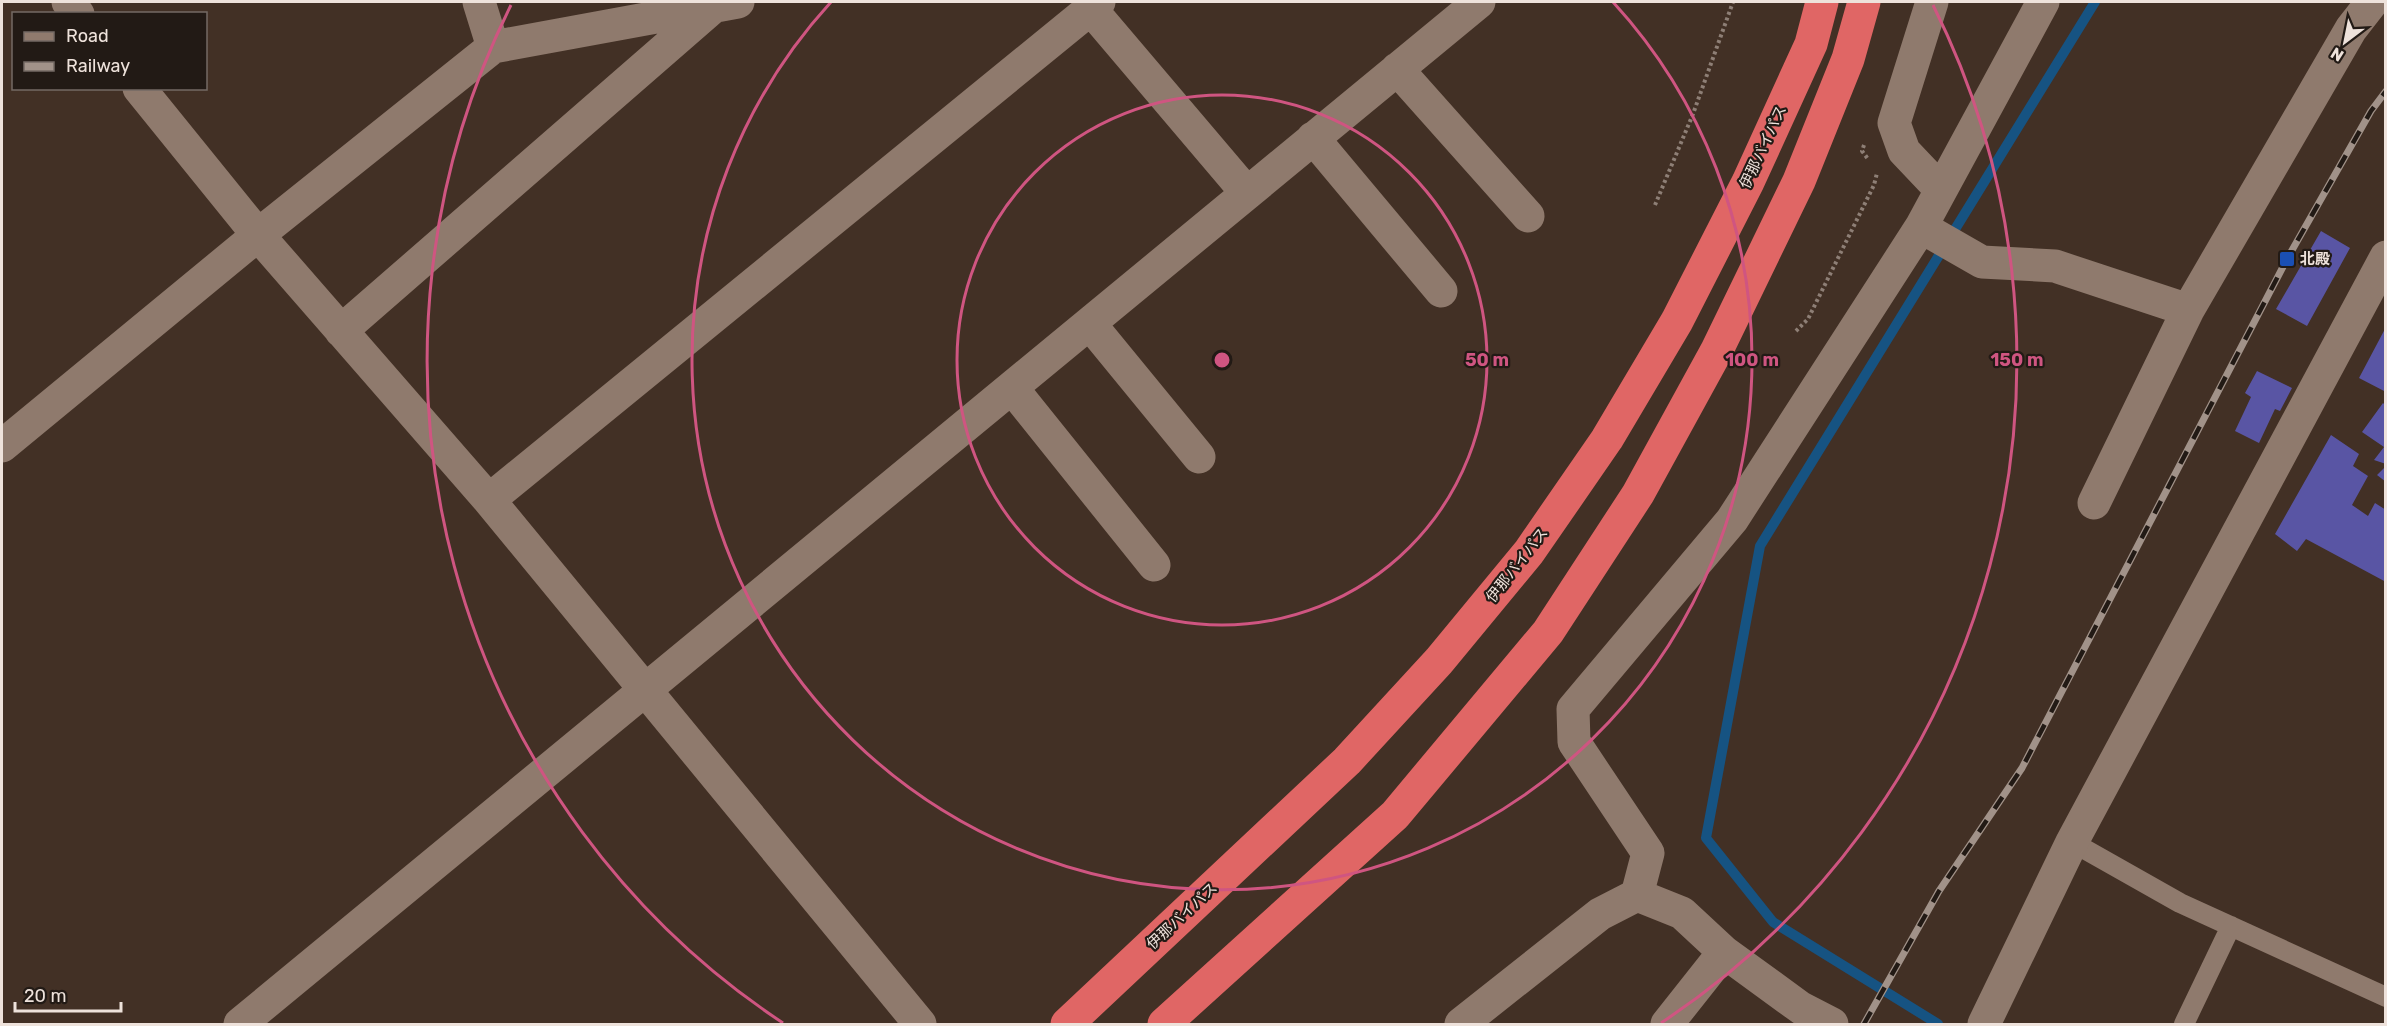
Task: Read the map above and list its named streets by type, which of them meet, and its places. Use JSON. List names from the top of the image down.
{
  "streets": {
    "highway": ["伊那バイパス"]
  },
  "places": {
    "transit": ["北殿"]
  },
  "legend": ["Road", "Railway"],
  "scale_bar": "20 m",
  "north": "bottom left",
  "rings": ["50 m", "100 m", "150 m"]
}
